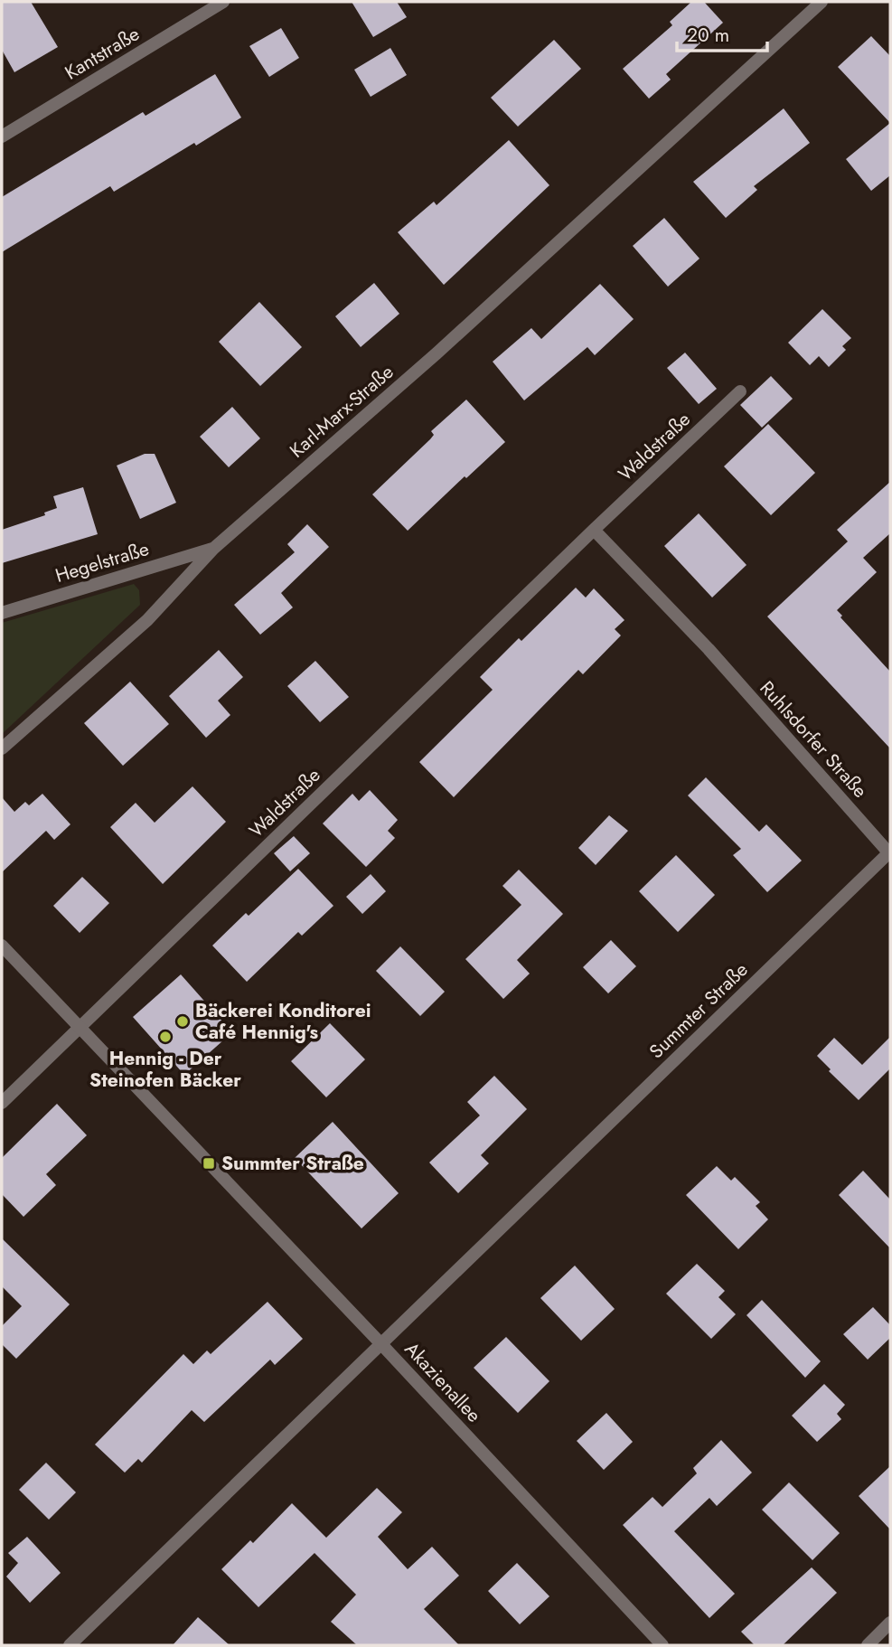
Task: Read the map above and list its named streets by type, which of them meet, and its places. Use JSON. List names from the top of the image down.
{
  "streets": {
    "street": [
      "Kantstraße",
      "Karl-Marx-Straße",
      "Waldstraße",
      "Hegelstraße",
      "Ruhlsdorfer Straße",
      "Summter Straße",
      "Akazienallee"
    ]
  },
  "crossings": [
    ["Karl-Marx-Straße", "Hegelstraße"],
    ["Waldstraße", "Ruhlsdorfer Straße"],
    ["Waldstraße", "Akazienallee"],
    ["Ruhlsdorfer Straße", "Summter Straße"],
    ["Summter Straße", "Akazienallee"]
  ],
  "places": {
    "other": ["Bäckerei Konditorei Café Hennig's", "Hennig - Der Steinofen Bäcker"],
    "transit": ["Summter Straße"]
  },
  "scale_bar": "20 m"
}
